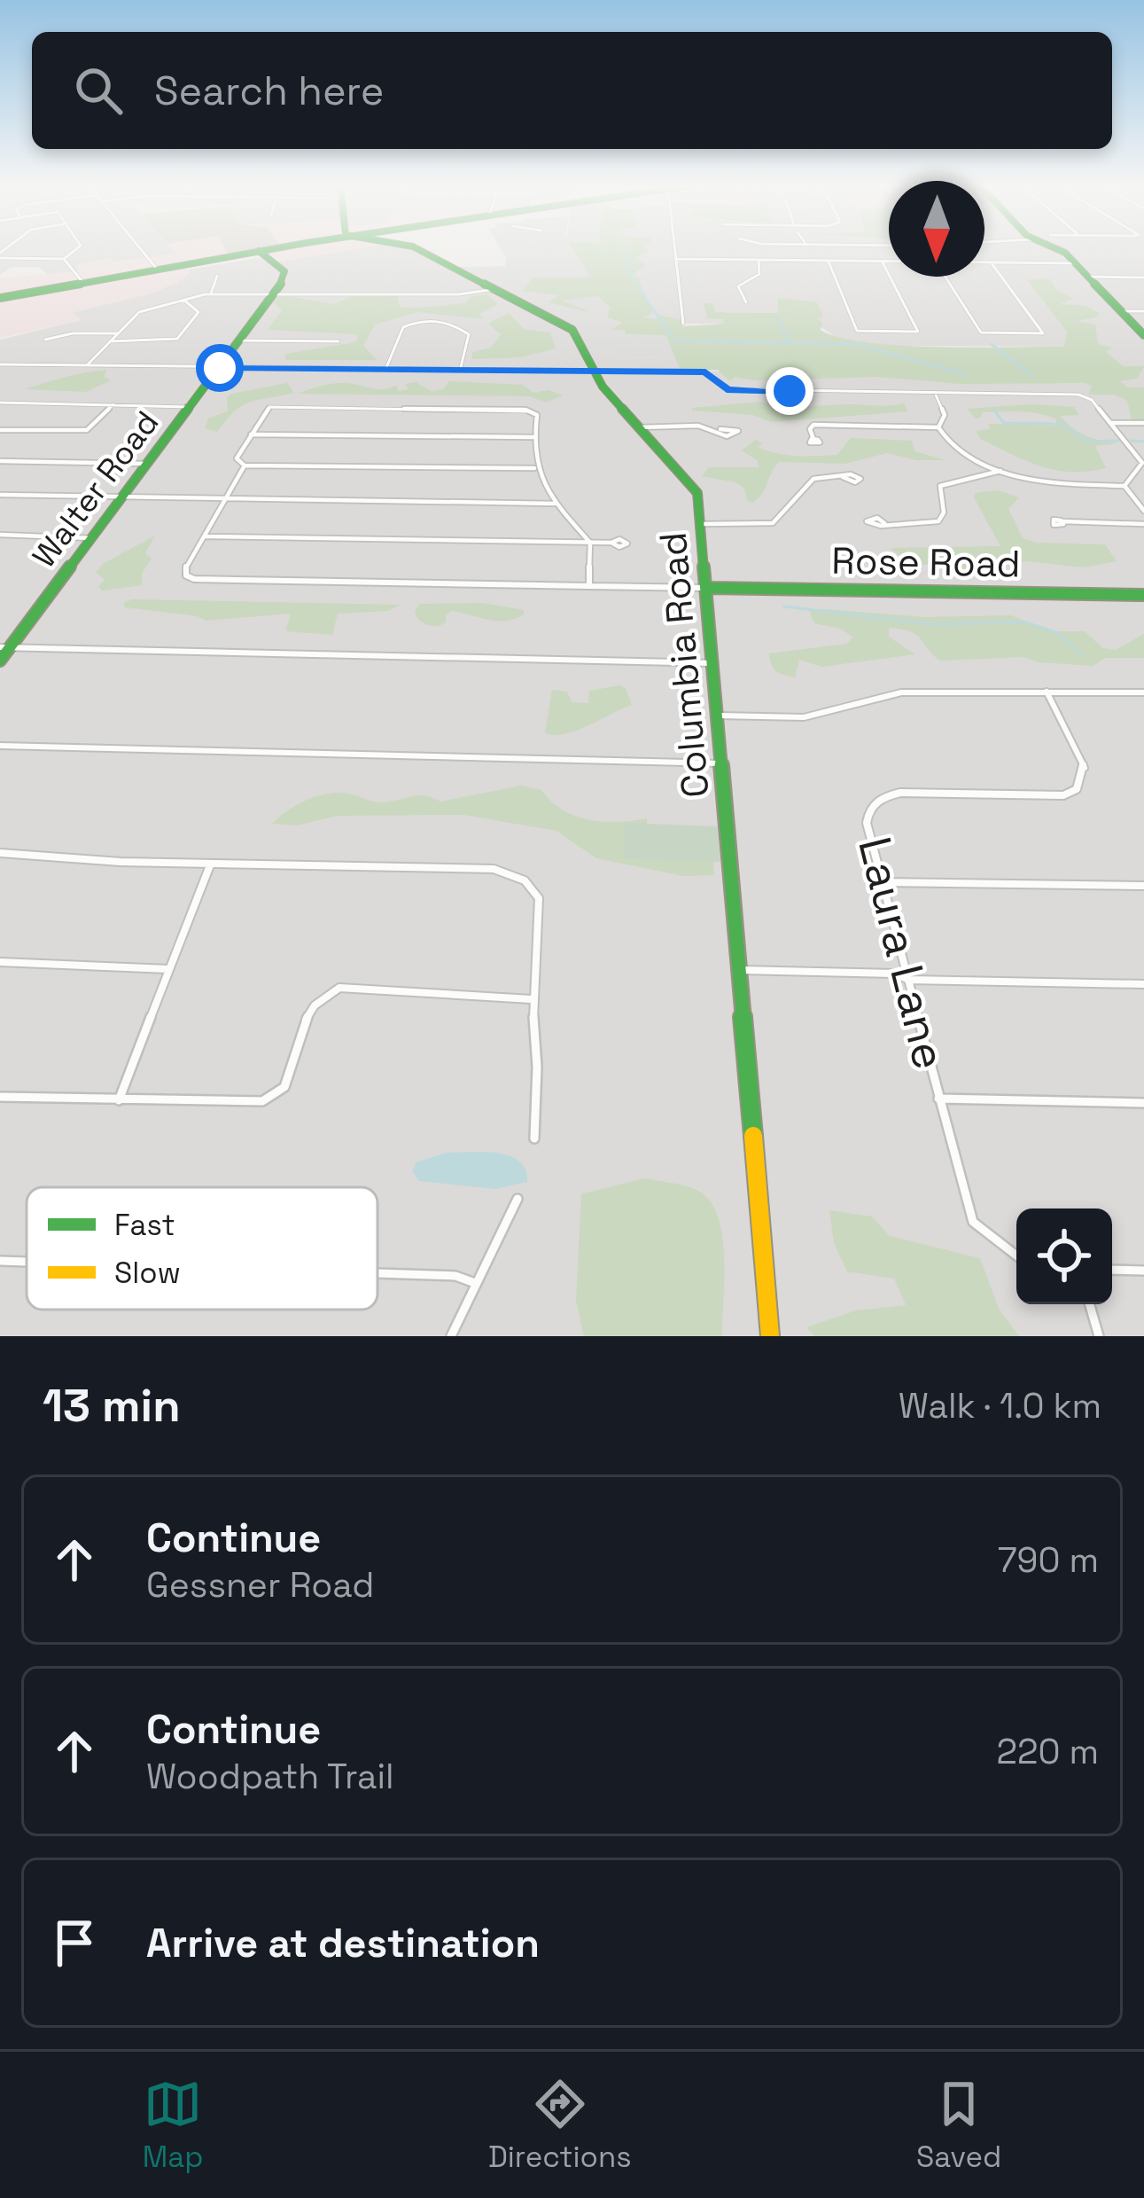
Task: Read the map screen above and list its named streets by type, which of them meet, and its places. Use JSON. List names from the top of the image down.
{
  "streets": {
    "main road": ["Walter Road", "Rose Road", "Columbia Road"],
    "street": ["Laura Lane"]
  },
  "crossings": [
    ["Rose Road", "Columbia Road"]
  ],
  "legend": ["Fast", "Slow"],
  "north": "bottom",
  "page": {
    "search": "Search here",
    "heading": ["13 min", "Walk · 1.0 km"],
    "list": [
      ["Continue", "Gessner Road", "790 m"],
      ["Continue", "Woodpath Trail", "220 m"],
      "Arrive at destination"
    ],
    "nav": ["Map", "Directions", "Saved"]
  }
}
